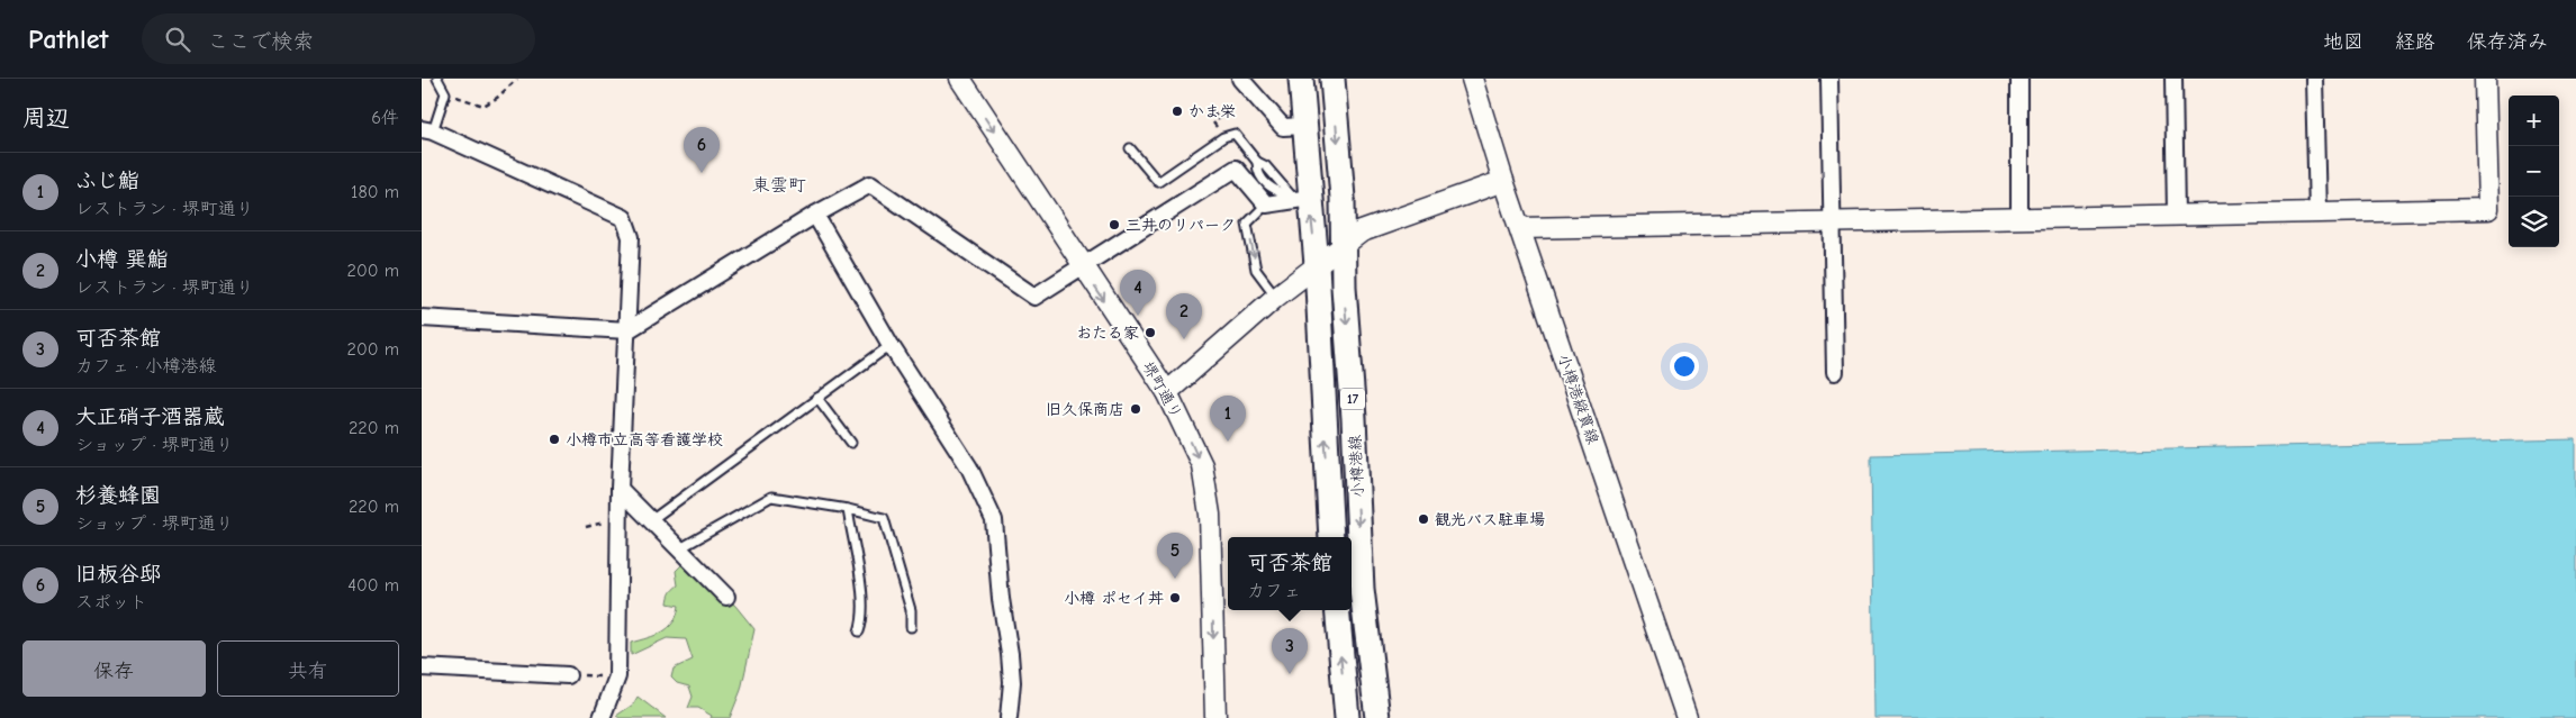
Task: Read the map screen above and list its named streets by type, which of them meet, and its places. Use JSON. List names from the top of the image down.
{
  "streets": {
    "main road": ["17", "小樽港線"],
    "street": ["堺町通り", "小樽港縦貫線"]
  },
  "one_way": ["堺町通り"],
  "districts": ["東雲町"],
  "places": [
    "かま栄",
    "三井のリパーク",
    "おたる家",
    "旧久保商店",
    "小樽市立高等看護学校",
    "観光バス駐車場",
    "小樽 ポセイ丼"
  ],
  "page": {
    "header": "Pathlet",
    "search": "ここで検索",
    "nav": ["地図", "経路", "保存済み"],
    "heading": ["周辺", "6件"],
    "map_buttons": ["+", "−"],
    "pins": [
      "6",
      "4",
      "2",
      "1",
      "5",
      "3"
    ],
    "list": [
      {
        "mark": "1",
        "name": "ふじ鮨",
        "note": "レストラン · 堺町通り",
        "value": "180 m"
      },
      {
        "mark": "2",
        "name": "小樽 巽鮨",
        "note": "レストラン · 堺町通り",
        "value": "200 m"
      },
      {
        "mark": "3",
        "name": "可否茶館",
        "note": "カフェ · 小樽港線",
        "value": "200 m"
      },
      {
        "mark": "4",
        "name": "大正硝子酒器蔵",
        "note": "ショップ · 堺町通り",
        "value": "220 m"
      },
      {
        "mark": "5",
        "name": "杉養蜂園",
        "note": "ショップ · 堺町通り",
        "value": "220 m"
      },
      {
        "mark": "6",
        "name": "旧板谷邸",
        "note": "スポット",
        "value": "400 m"
      }
    ],
    "popup": ["可否茶館", "カフェ"],
    "buttons": ["保存", "共有"]
  }
}
